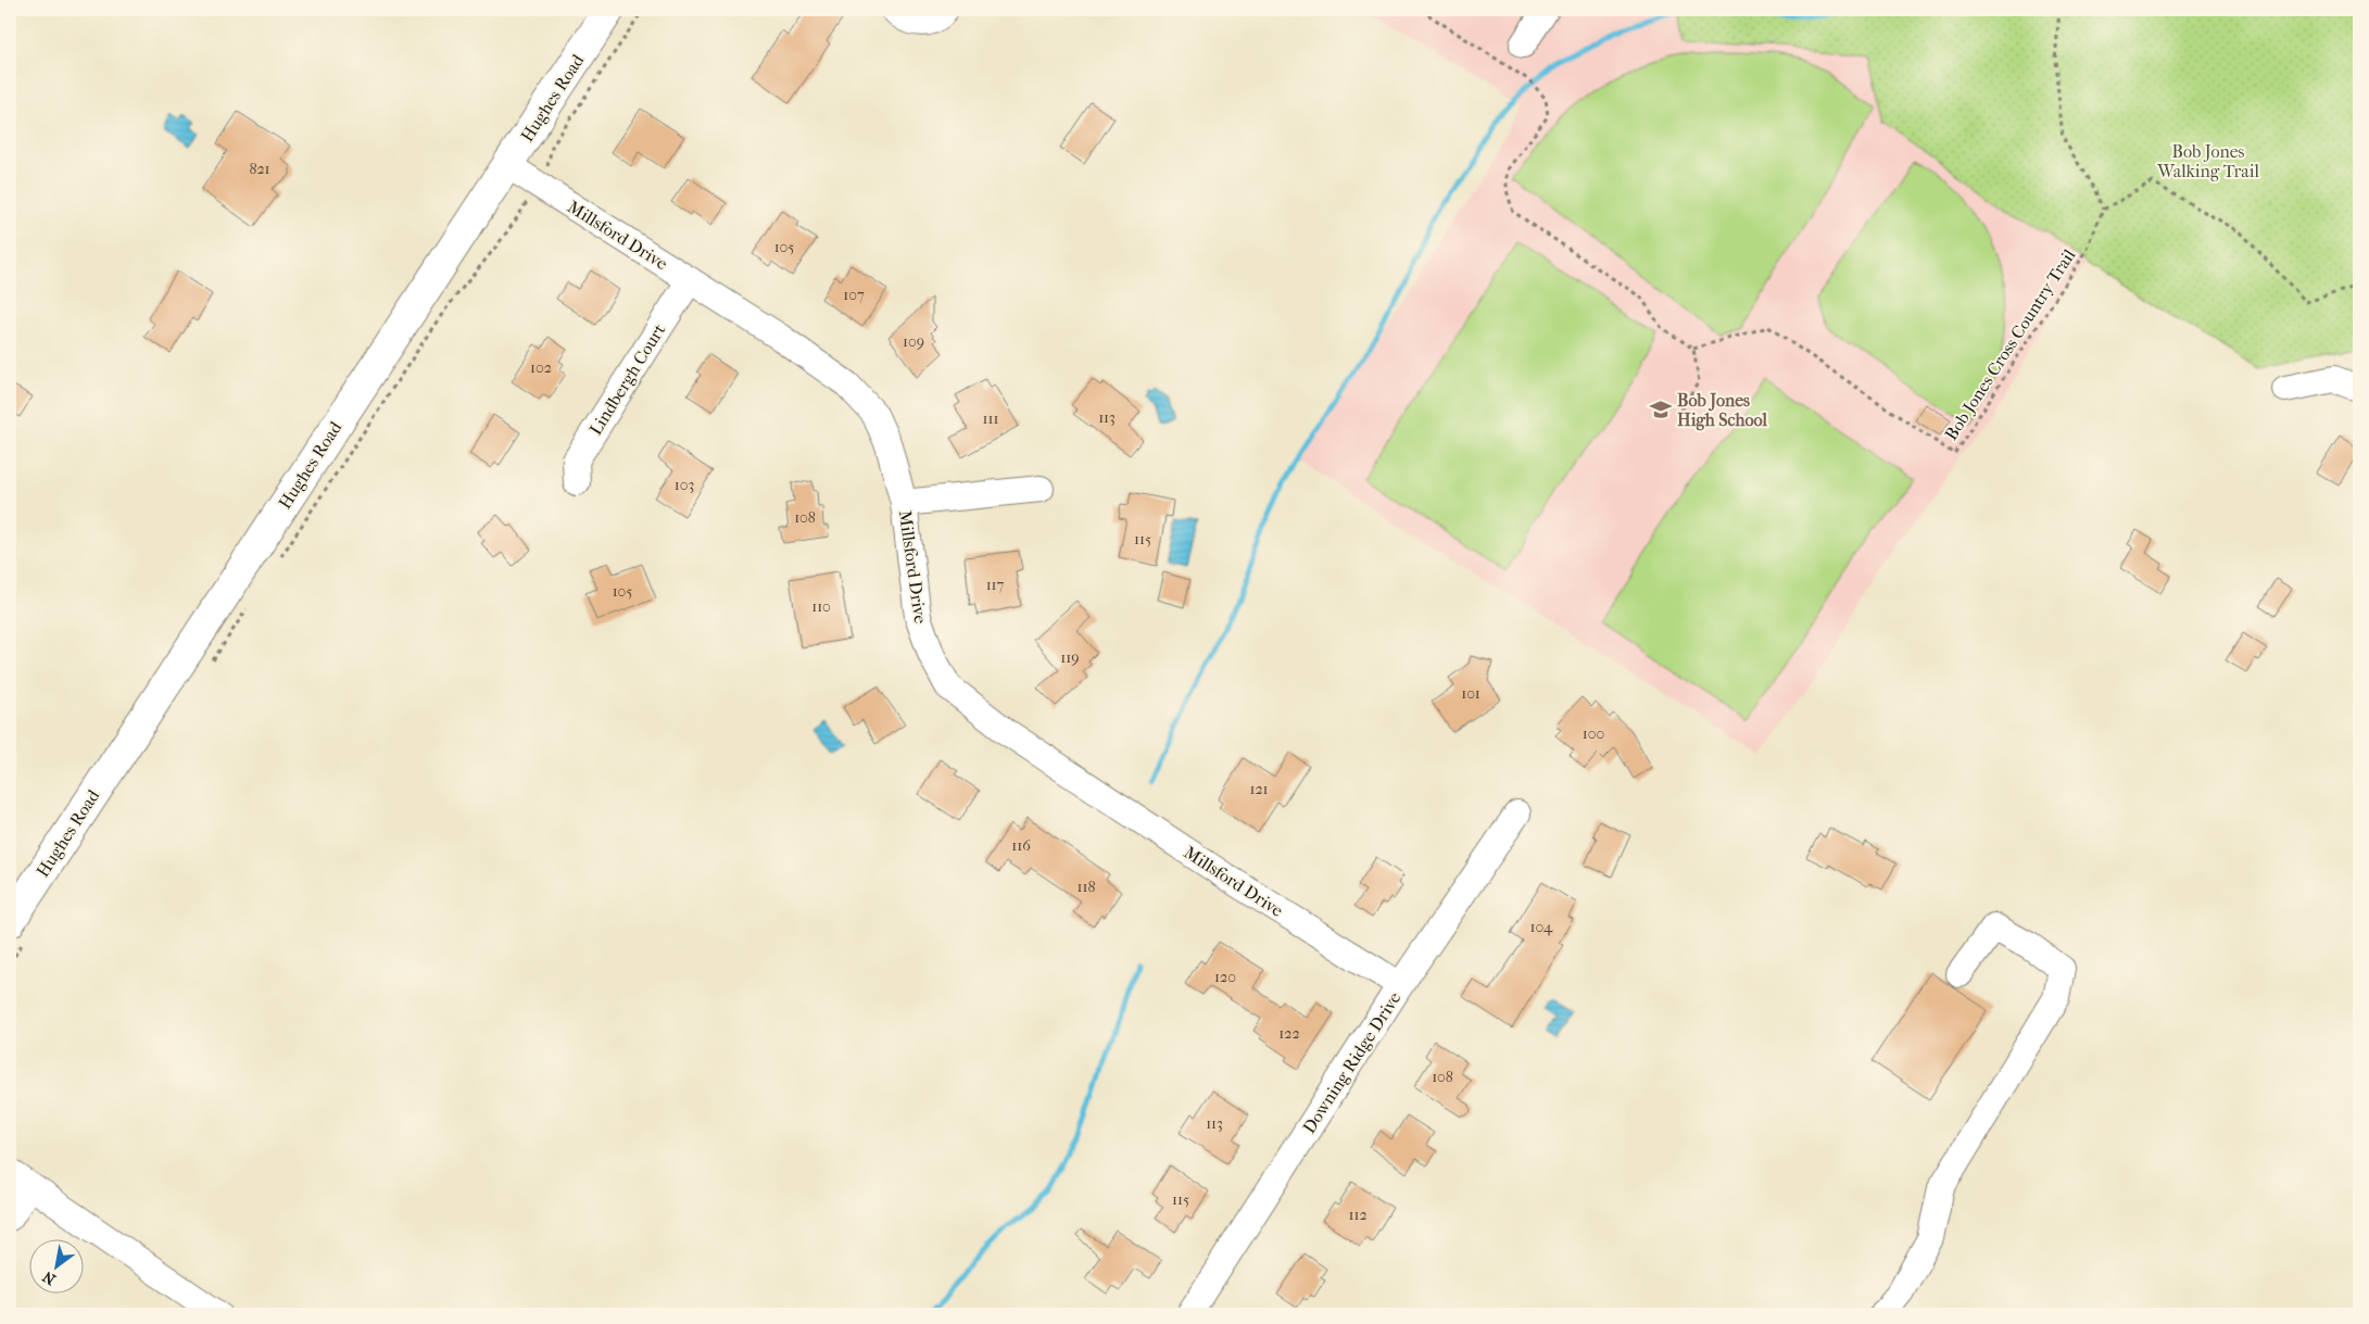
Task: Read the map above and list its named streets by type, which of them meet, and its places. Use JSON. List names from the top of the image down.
{
  "streets": {
    "main road": ["Hughes Road"],
    "street": ["Millsford Drive", "Lindbergh Court", "Downing Ridge Drive"],
    "path": ["Bob Jones Cross Country Trail"]
  },
  "crossings": [
    ["Hughes Road", "Millsford Drive"],
    ["Millsford Drive", "Lindbergh Court"],
    ["Millsford Drive", "Downing Ridge Drive"]
  ],
  "parks": ["Bob Jones Walking Trail"],
  "places": {
    "school or university": ["Bob Jones High School"]
  },
  "house_numbers": [
    "821",
    "105",
    "107",
    "109",
    "102",
    "113",
    "111",
    "103",
    "108",
    "115",
    "117",
    "105",
    "110",
    "119",
    "101",
    "100",
    "121",
    "116",
    "118",
    "104",
    "120",
    "122",
    "108",
    "113",
    "115",
    "112"
  ],
  "north": "bottom left"
}
